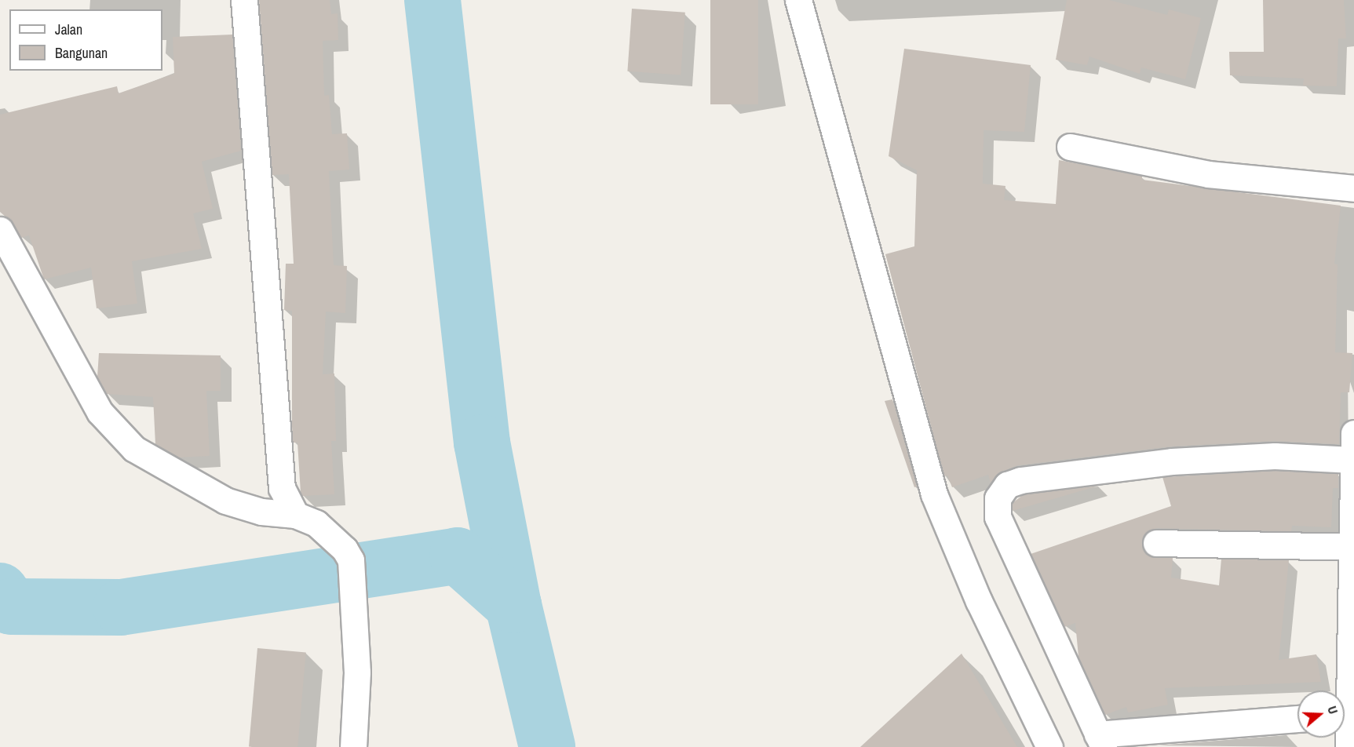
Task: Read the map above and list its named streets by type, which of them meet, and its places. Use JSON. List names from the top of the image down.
{
  "legend": ["Jalan", "Bangunan"],
  "north": "right"
}
